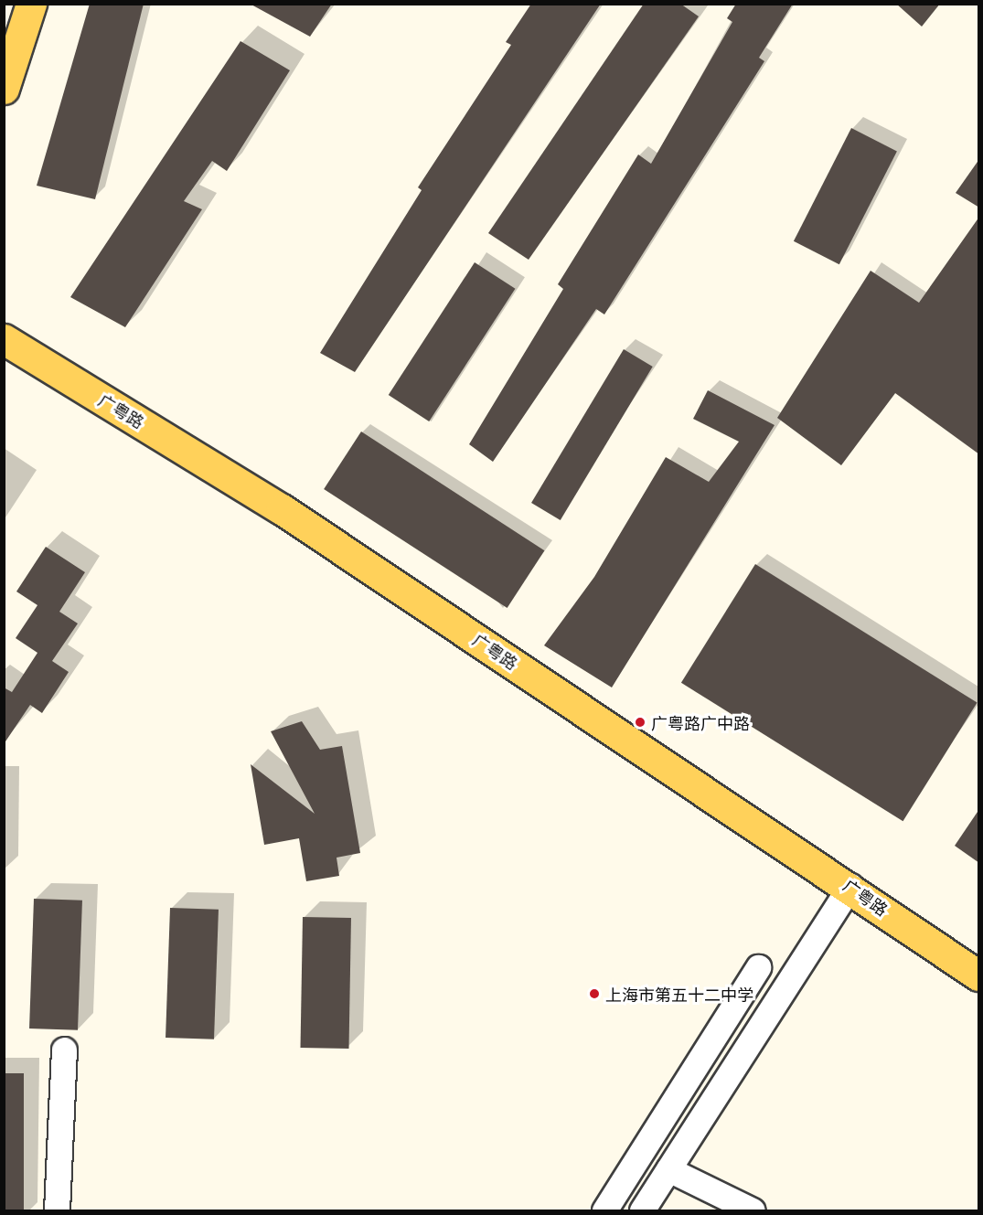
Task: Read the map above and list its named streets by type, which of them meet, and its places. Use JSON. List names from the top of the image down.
{
  "streets": {
    "main road": ["广粤路"]
  },
  "places": ["广粤路广中路", "上海市第五十二中学"]
}
